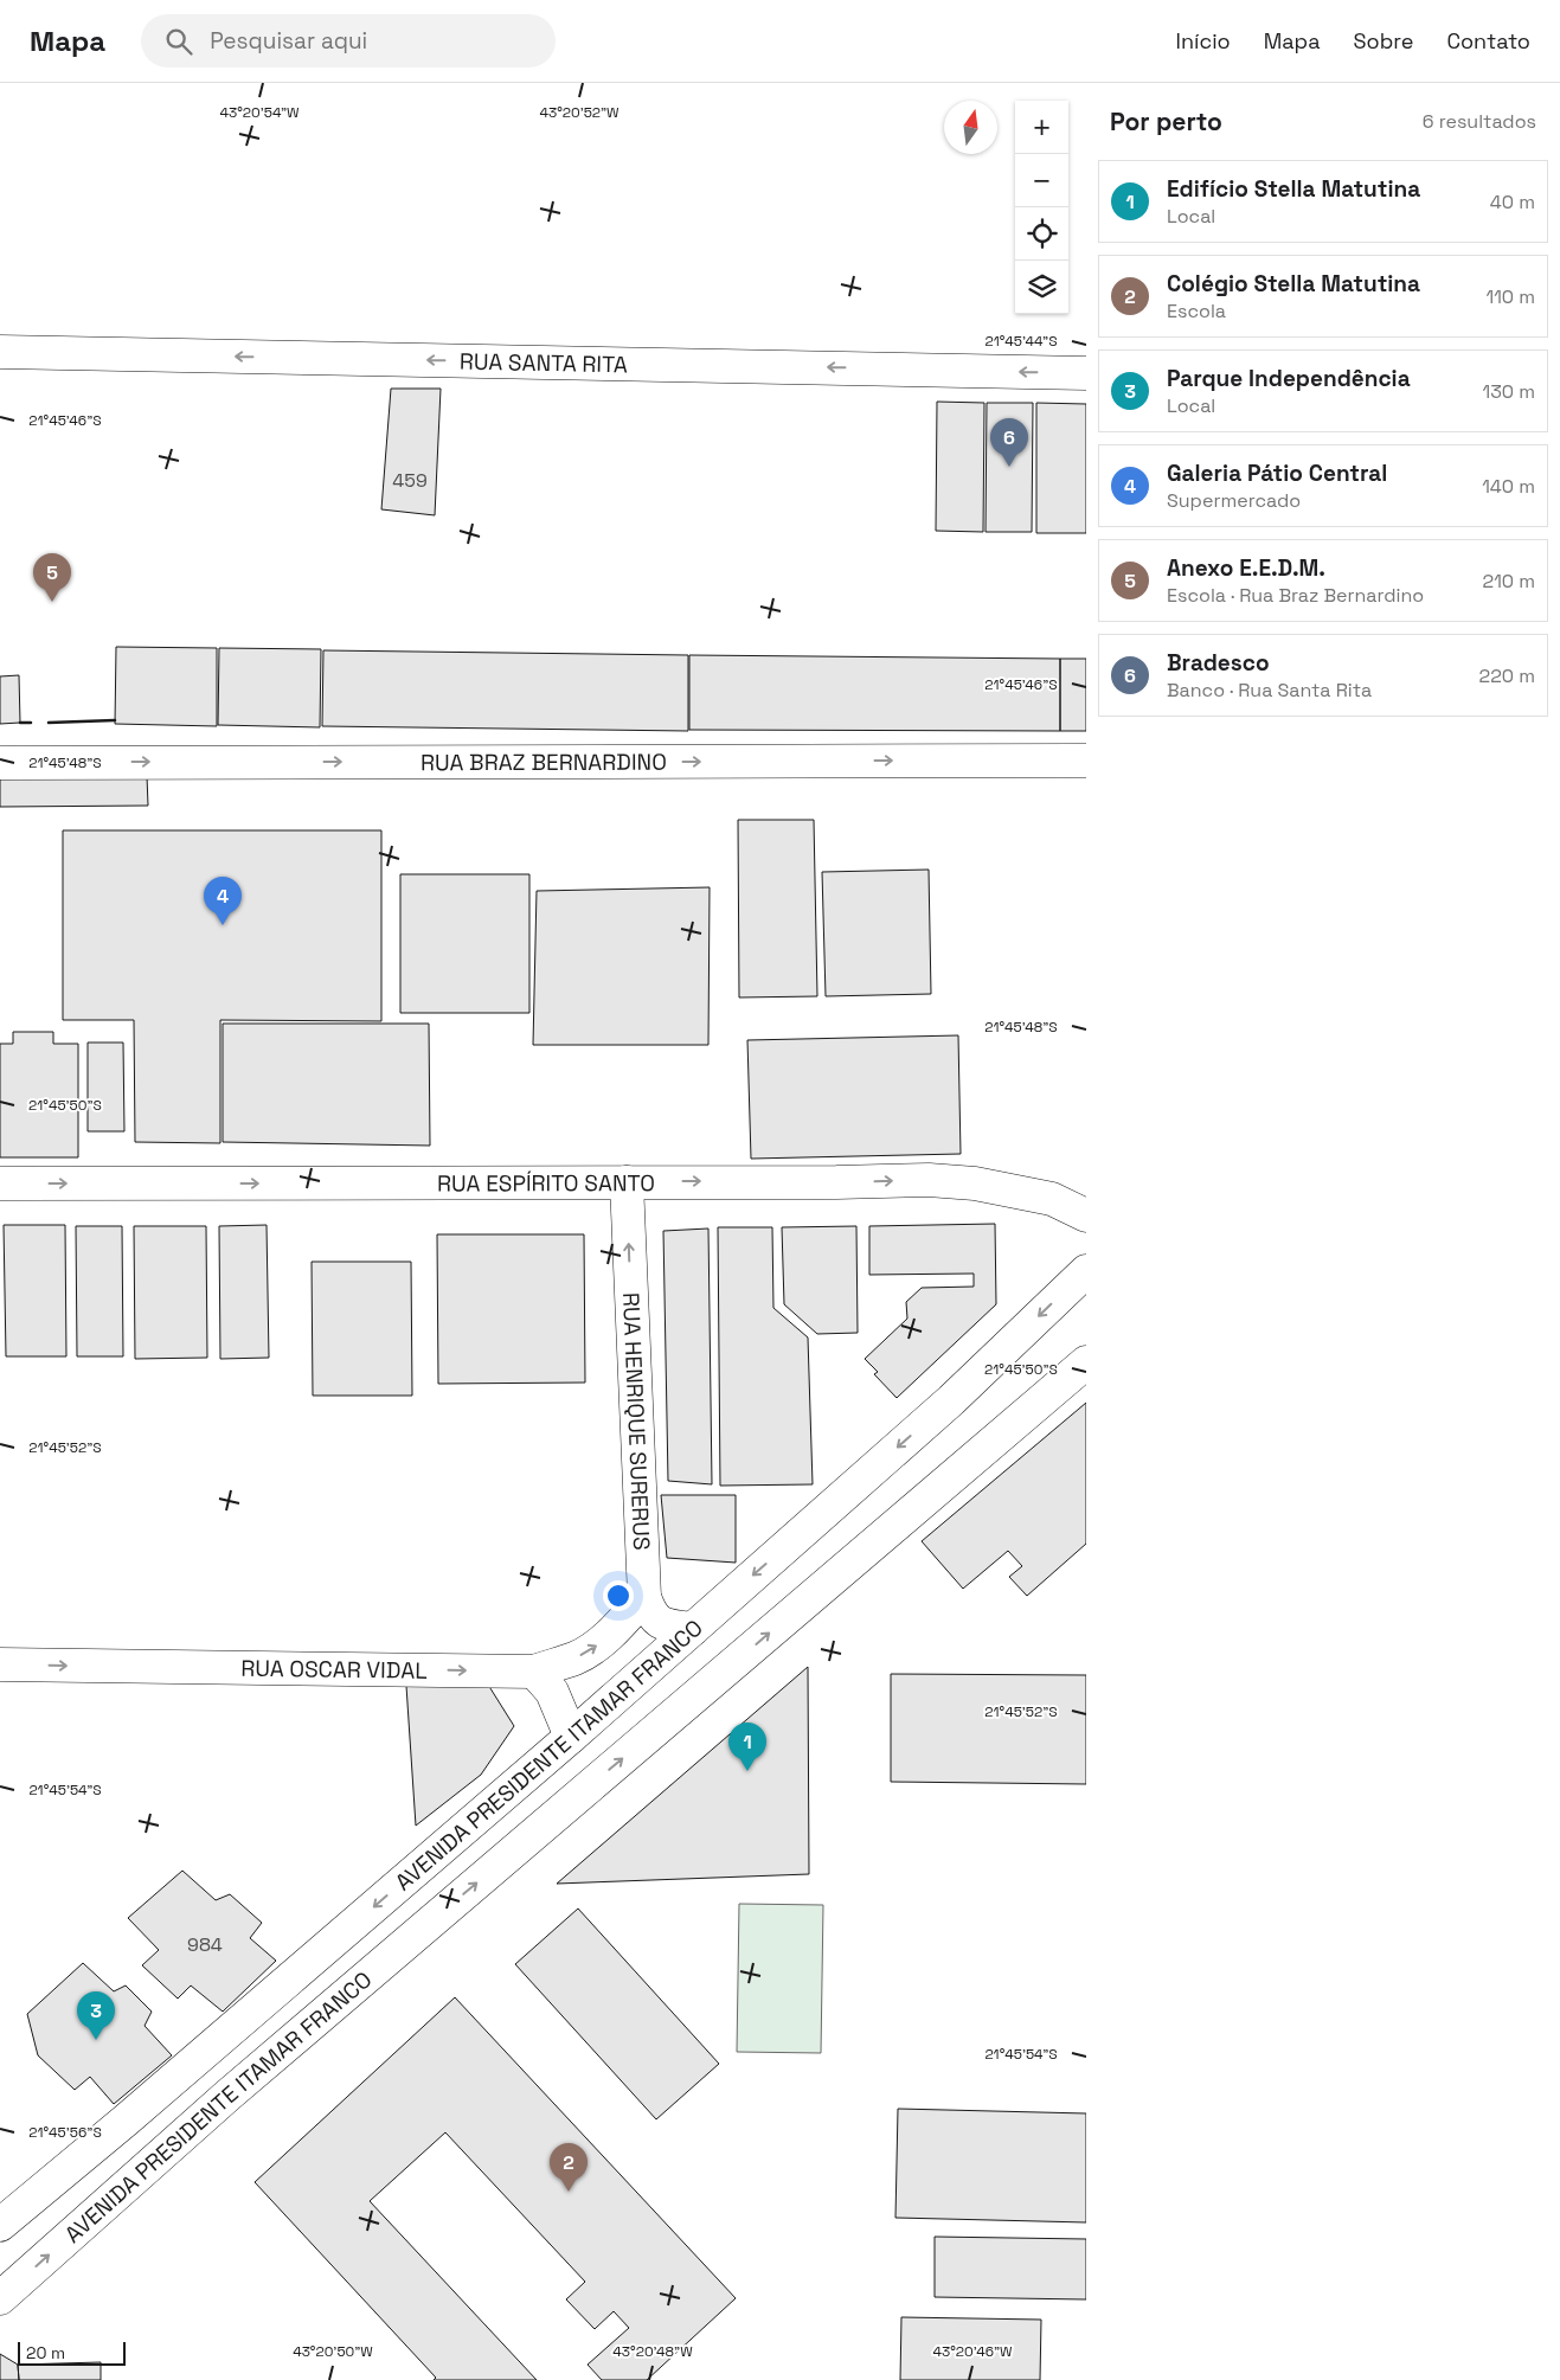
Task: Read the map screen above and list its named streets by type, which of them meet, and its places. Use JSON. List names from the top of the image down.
{
  "streets": {
    "street": [
      "RUA SANTA RITA",
      "RUA BRAZ BERNARDINO",
      "RUA ESPÍRITO SANTO",
      "RUA HENRIQUE SURERUS",
      "RUA OSCAR VIDAL",
      "AVENIDA PRESIDENTE ITAMAR FRANCO"
    ]
  },
  "crossings": [
    ["RUA ESPÍRITO SANTO", "RUA HENRIQUE SURERUS"],
    ["RUA HENRIQUE SURERUS", "RUA OSCAR VIDAL"],
    ["RUA HENRIQUE SURERUS", "AVENIDA PRESIDENTE ITAMAR FRANCO"]
  ],
  "one_way": [
    "RUA SANTA RITA",
    "RUA BRAZ BERNARDINO",
    "RUA ESPÍRITO SANTO",
    "RUA HENRIQUE SURERUS",
    "RUA OSCAR VIDAL"
  ],
  "house_numbers": ["459", "984"],
  "scale_bar": "20 m",
  "north": "top",
  "page": {
    "header": "Mapa",
    "search": "Pesquisar aqui",
    "nav": [
      "Início",
      "Mapa",
      "Sobre",
      "Contato"
    ],
    "heading": ["Por perto", "6 resultados"],
    "map_buttons": ["+", "−"],
    "list": [
      {
        "mark": "1",
        "name": "Edifício Stella Matutina",
        "note": "Local",
        "value": "40 m"
      },
      {
        "mark": "2",
        "name": "Colégio Stella Matutina",
        "note": "Escola",
        "value": "110 m"
      },
      {
        "mark": "3",
        "name": "Parque Independência",
        "note": "Local",
        "value": "130 m"
      },
      {
        "mark": "4",
        "name": "Galeria Pátio Central",
        "note": "Supermercado",
        "value": "140 m"
      },
      {
        "mark": "5",
        "name": "Anexo E.E.D.M.",
        "note": "Escola · Rua Braz Bernardino",
        "value": "210 m"
      },
      {
        "mark": "6",
        "name": "Bradesco",
        "note": "Banco · Rua Santa Rita",
        "value": "220 m"
      }
    ],
    "pins": [
      "6",
      "5",
      "4",
      "1",
      "3",
      "2"
    ],
    "scale": "20 m"
  },
  "coordinates": [
    "43°20'54\"W",
    "43°20'52\"W",
    "21°45'44\"S",
    "21°45'46\"S",
    "21°45'48\"S",
    "21°45'50\"S",
    "21°45'52\"S",
    "21°45'54\"S",
    "21°45'56\"S",
    "43°20'50\"W",
    "43°20'48\"W",
    "43°20'46\"W"
  ]
}
